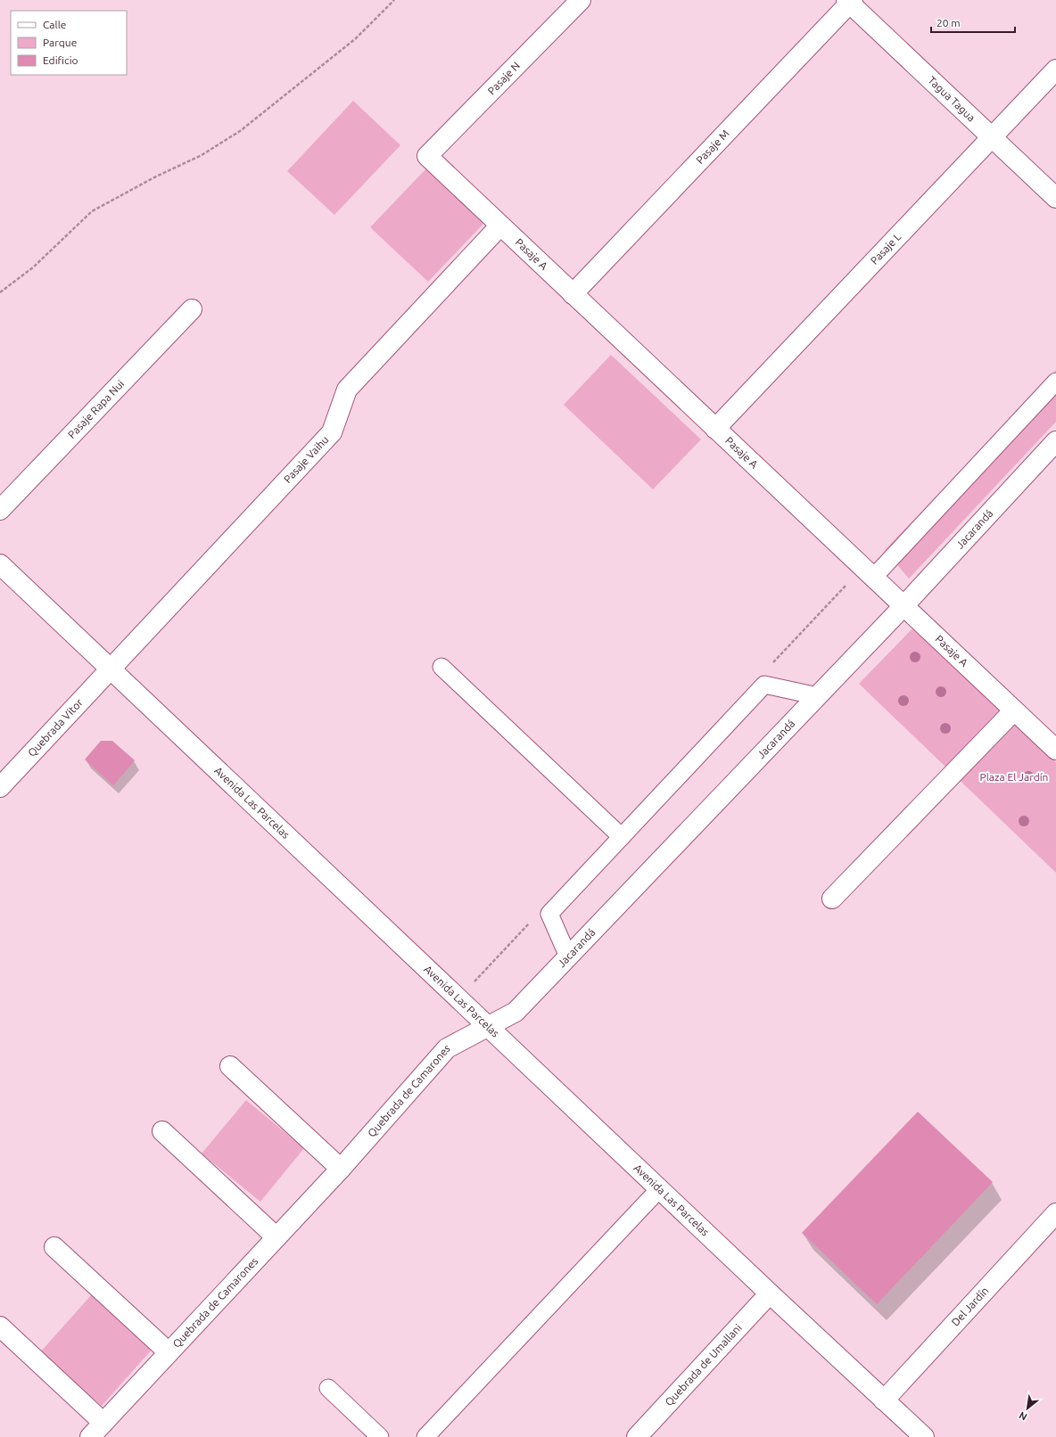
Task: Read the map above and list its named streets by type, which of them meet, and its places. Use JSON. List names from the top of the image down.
{
  "streets": {
    "street": [
      "Pasaje N",
      "Tagua Tagua",
      "Pasaje M",
      "Pasaje L",
      "Pasaje A",
      "Pasaje Rapa Nui",
      "Pasaje Vaihu",
      "Jacarandá",
      "Quebrada Vitor",
      "Avenida Las Parcelas",
      "Quebrada de Camarones",
      "Del Jardín",
      "Quebrada de Umallani"
    ]
  },
  "crossings": [
    ["Pasaje N", "Pasaje A"],
    ["Tagua Tagua", "Pasaje M"],
    ["Tagua Tagua", "Pasaje L"],
    ["Pasaje M", "Pasaje A"],
    ["Pasaje L", "Pasaje A"],
    ["Pasaje A", "Pasaje Vaihu"],
    ["Pasaje A", "Jacarandá"],
    ["Pasaje Vaihu", "Quebrada Vitor"],
    ["Pasaje Vaihu", "Avenida Las Parcelas"],
    ["Jacarandá", "Avenida Las Parcelas"],
    ["Jacarandá", "Quebrada de Camarones"],
    ["Quebrada Vitor", "Avenida Las Parcelas"],
    ["Avenida Las Parcelas", "Quebrada de Camarones"],
    ["Avenida Las Parcelas", "Del Jardín"],
    ["Avenida Las Parcelas", "Quebrada de Umallani"]
  ],
  "parks": ["Plaza El Jardín"],
  "legend": ["Calle", "Parque", "Edificio"],
  "scale_bar": "20 m",
  "north": "bottom left"
}
